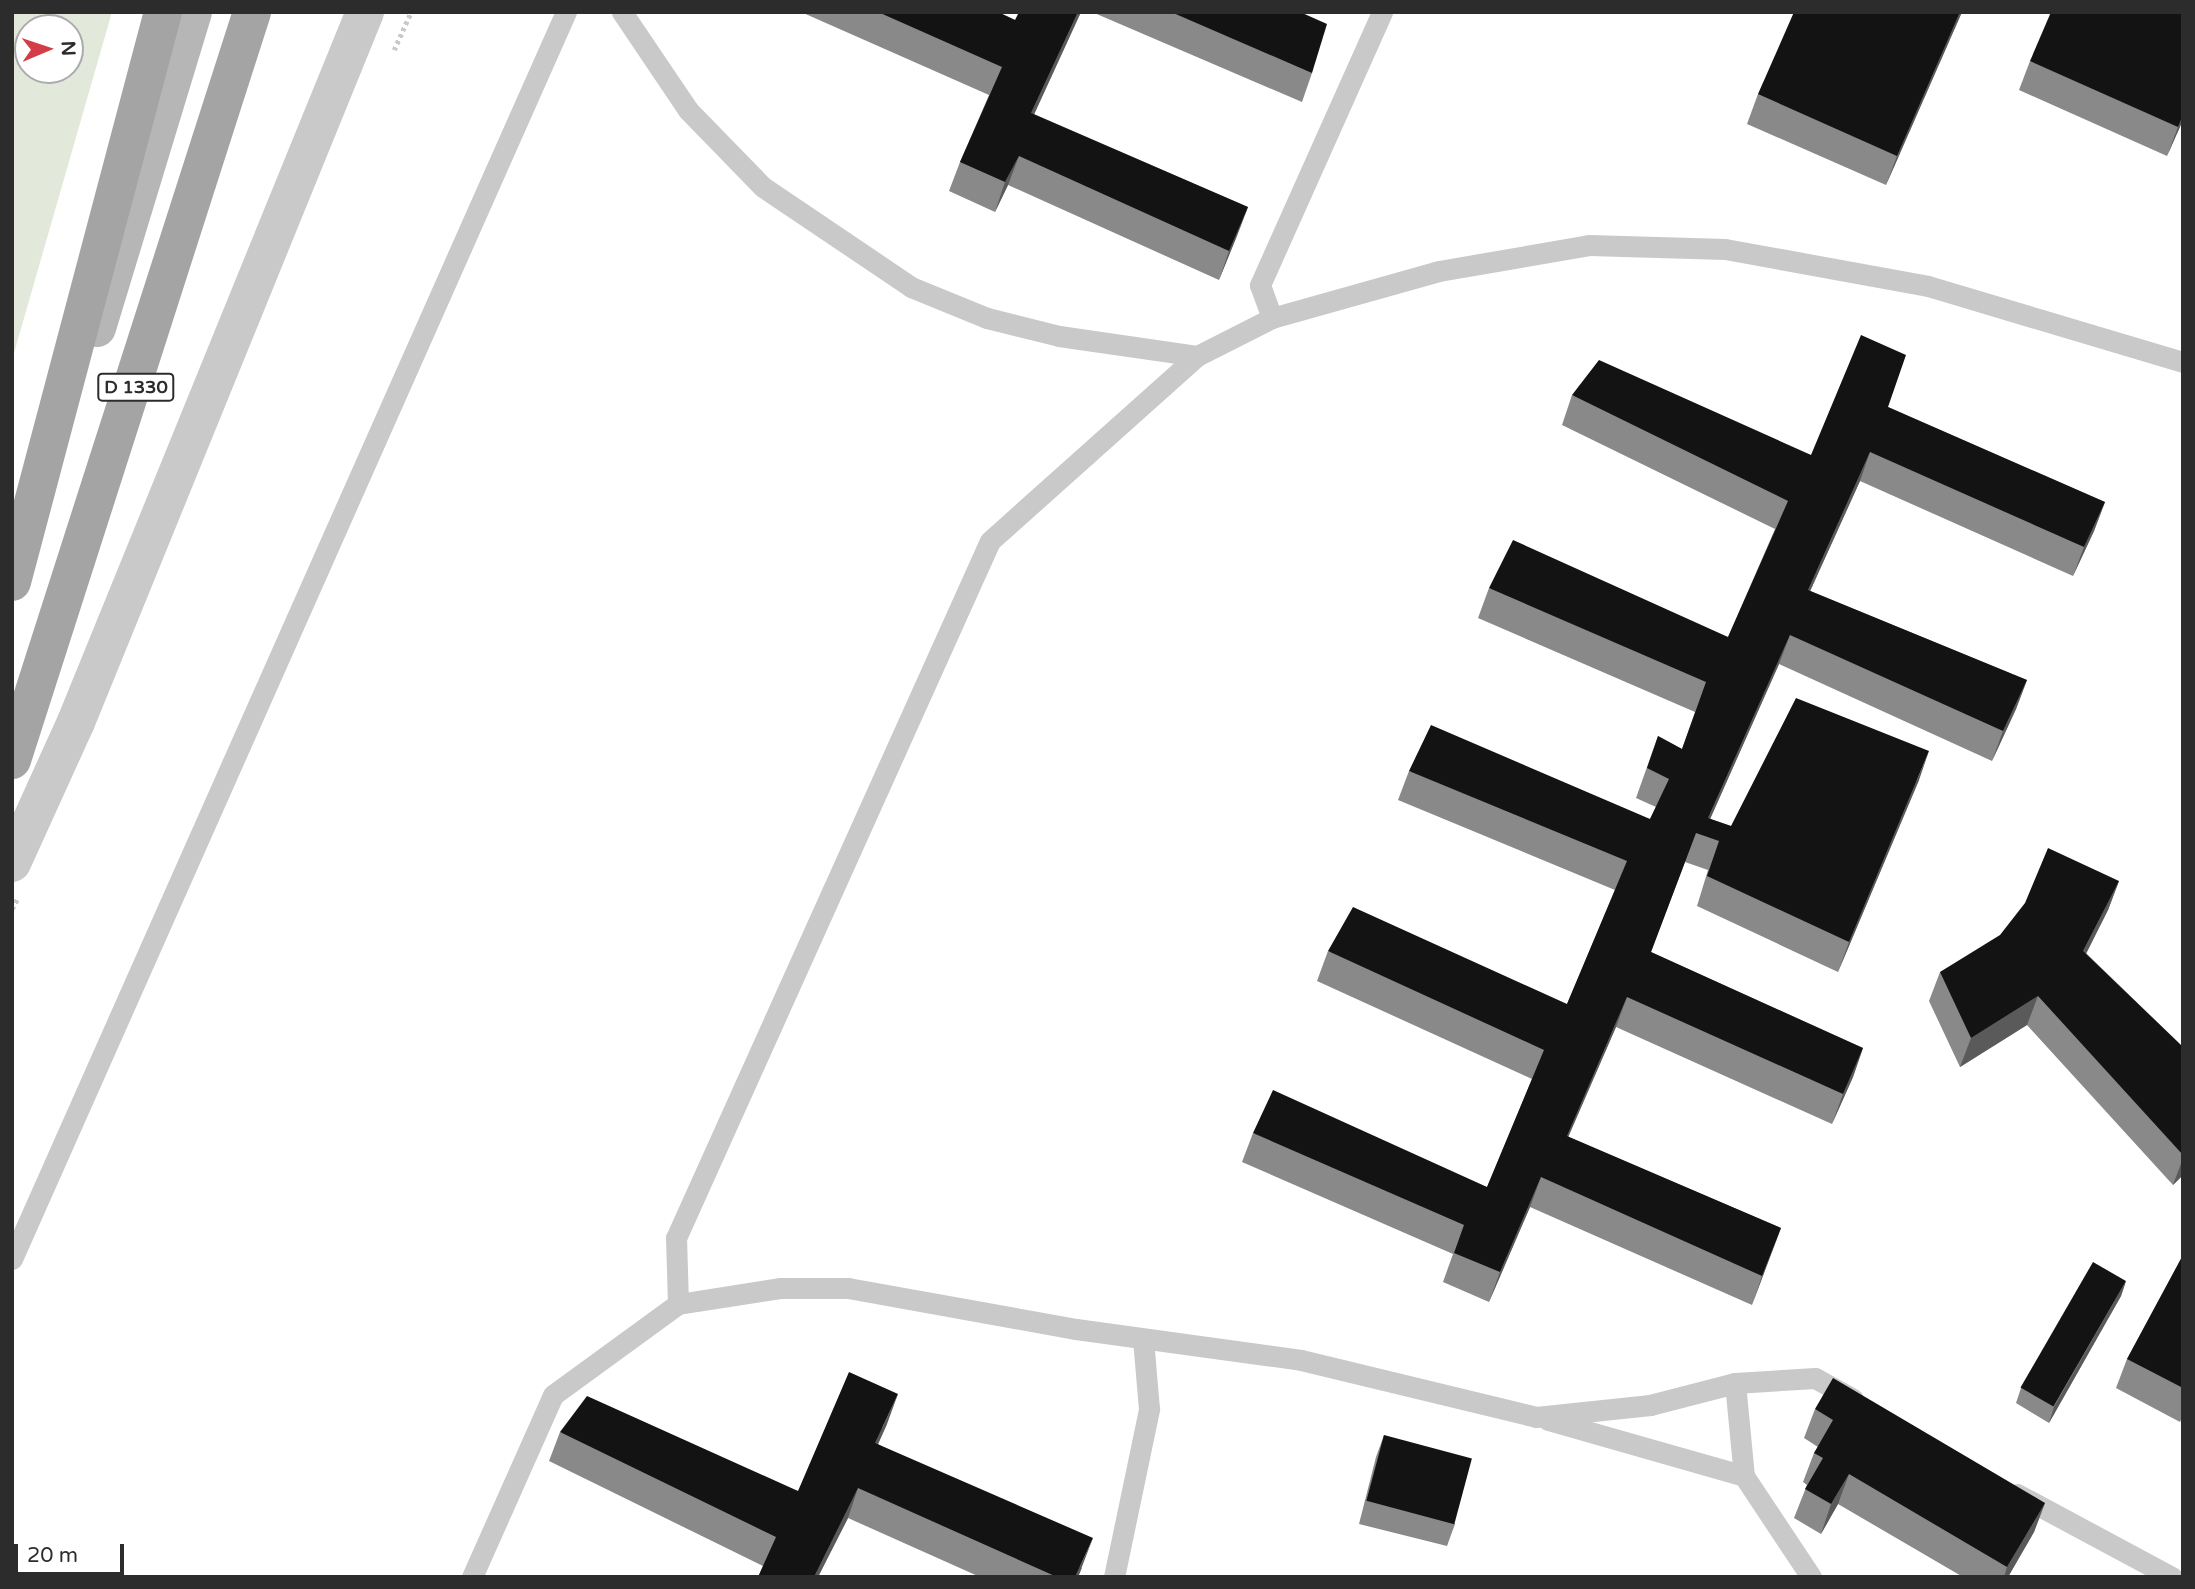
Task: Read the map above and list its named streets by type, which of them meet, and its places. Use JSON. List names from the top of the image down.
{
  "streets": {
    "main road": ["D 1330"]
  },
  "scale_bar": "20 m",
  "north": "right"
}
